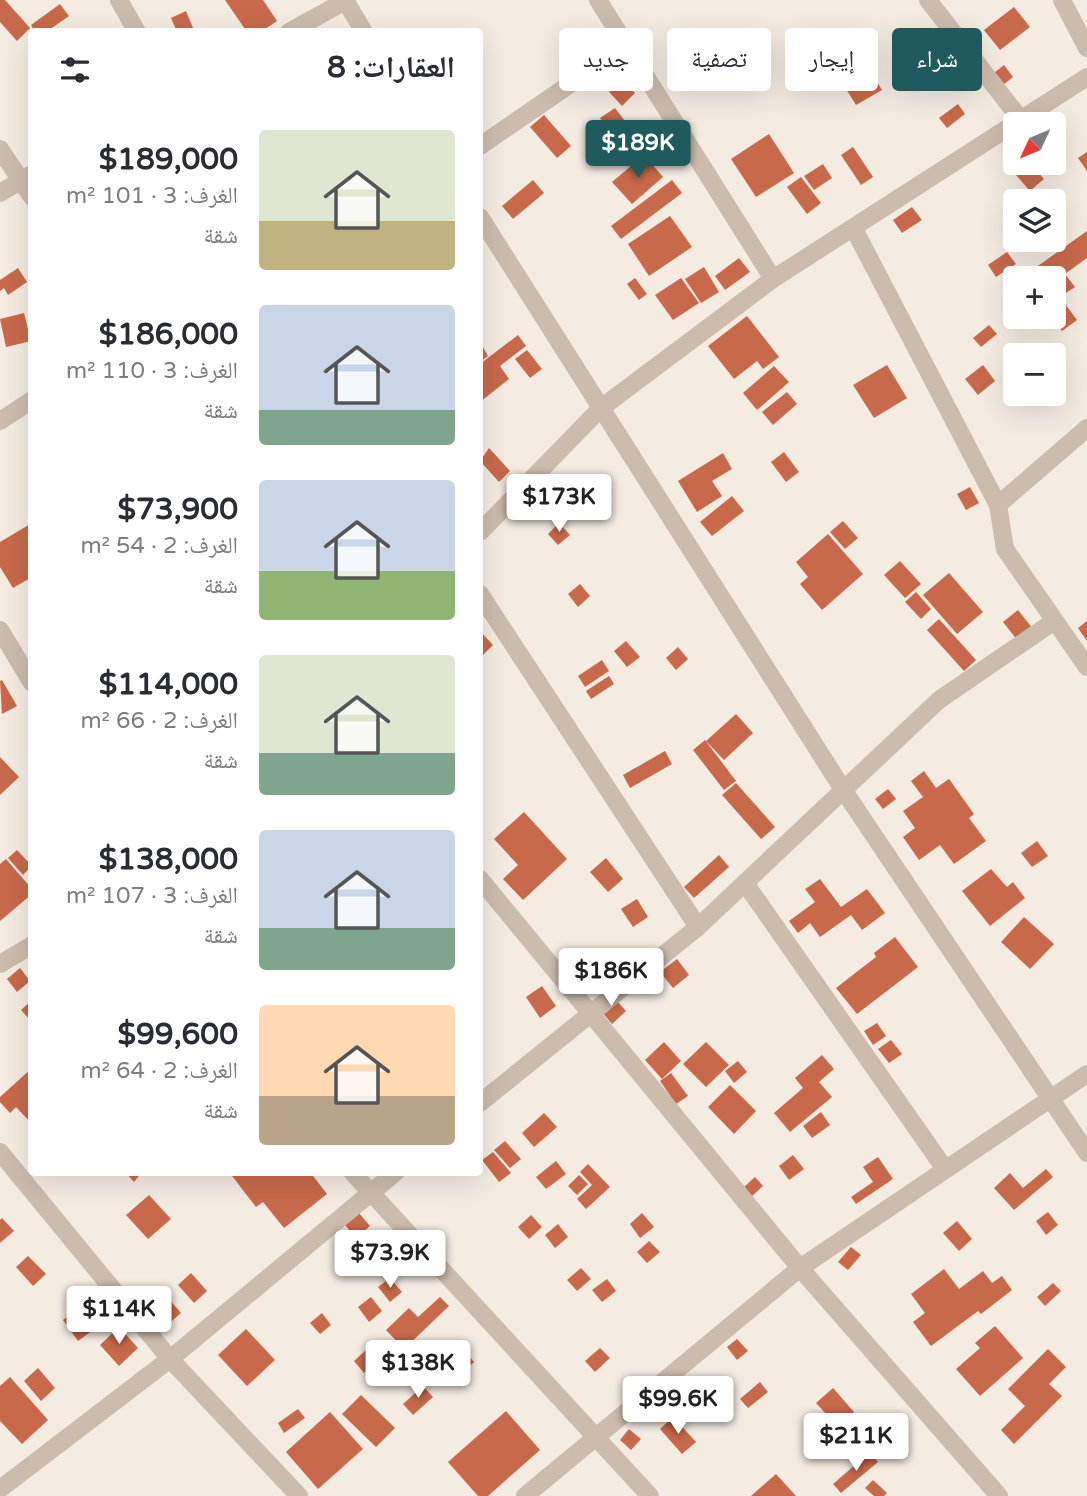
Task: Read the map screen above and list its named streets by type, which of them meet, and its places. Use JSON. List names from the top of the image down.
{
  "north": "bottom left",
  "page": {
    "chip": [
      "شراء",
      "إيجار",
      "تصفية",
      "جديد"
    ],
    "heading": "العقارات: 8",
    "map_buttons": ["+", "−"],
    "list": [
      {
        "name": "$189,000",
        "note": "الغرف: 3 · 101 m² · شقة"
      },
      {
        "name": "$186,000",
        "note": "الغرف: 3 · 110 m² · شقة"
      },
      {
        "name": "$73,900",
        "note": "الغرف: 2 · 54 m² · شقة"
      },
      {
        "name": "$114,000",
        "note": "الغرف: 2 · 66 m² · شقة"
      },
      {
        "name": "$138,000",
        "note": "الغرف: 3 · 107 m² · شقة"
      },
      {
        "name": "$99,600",
        "note": "الغرف: 2 · 64 m² · شقة"
      }
    ],
    "price": [
      "$189K",
      "$173K",
      "$186K",
      "$73.9K",
      "$114K",
      "$138K",
      "$99.6K",
      "$211K"
    ]
  }
}
